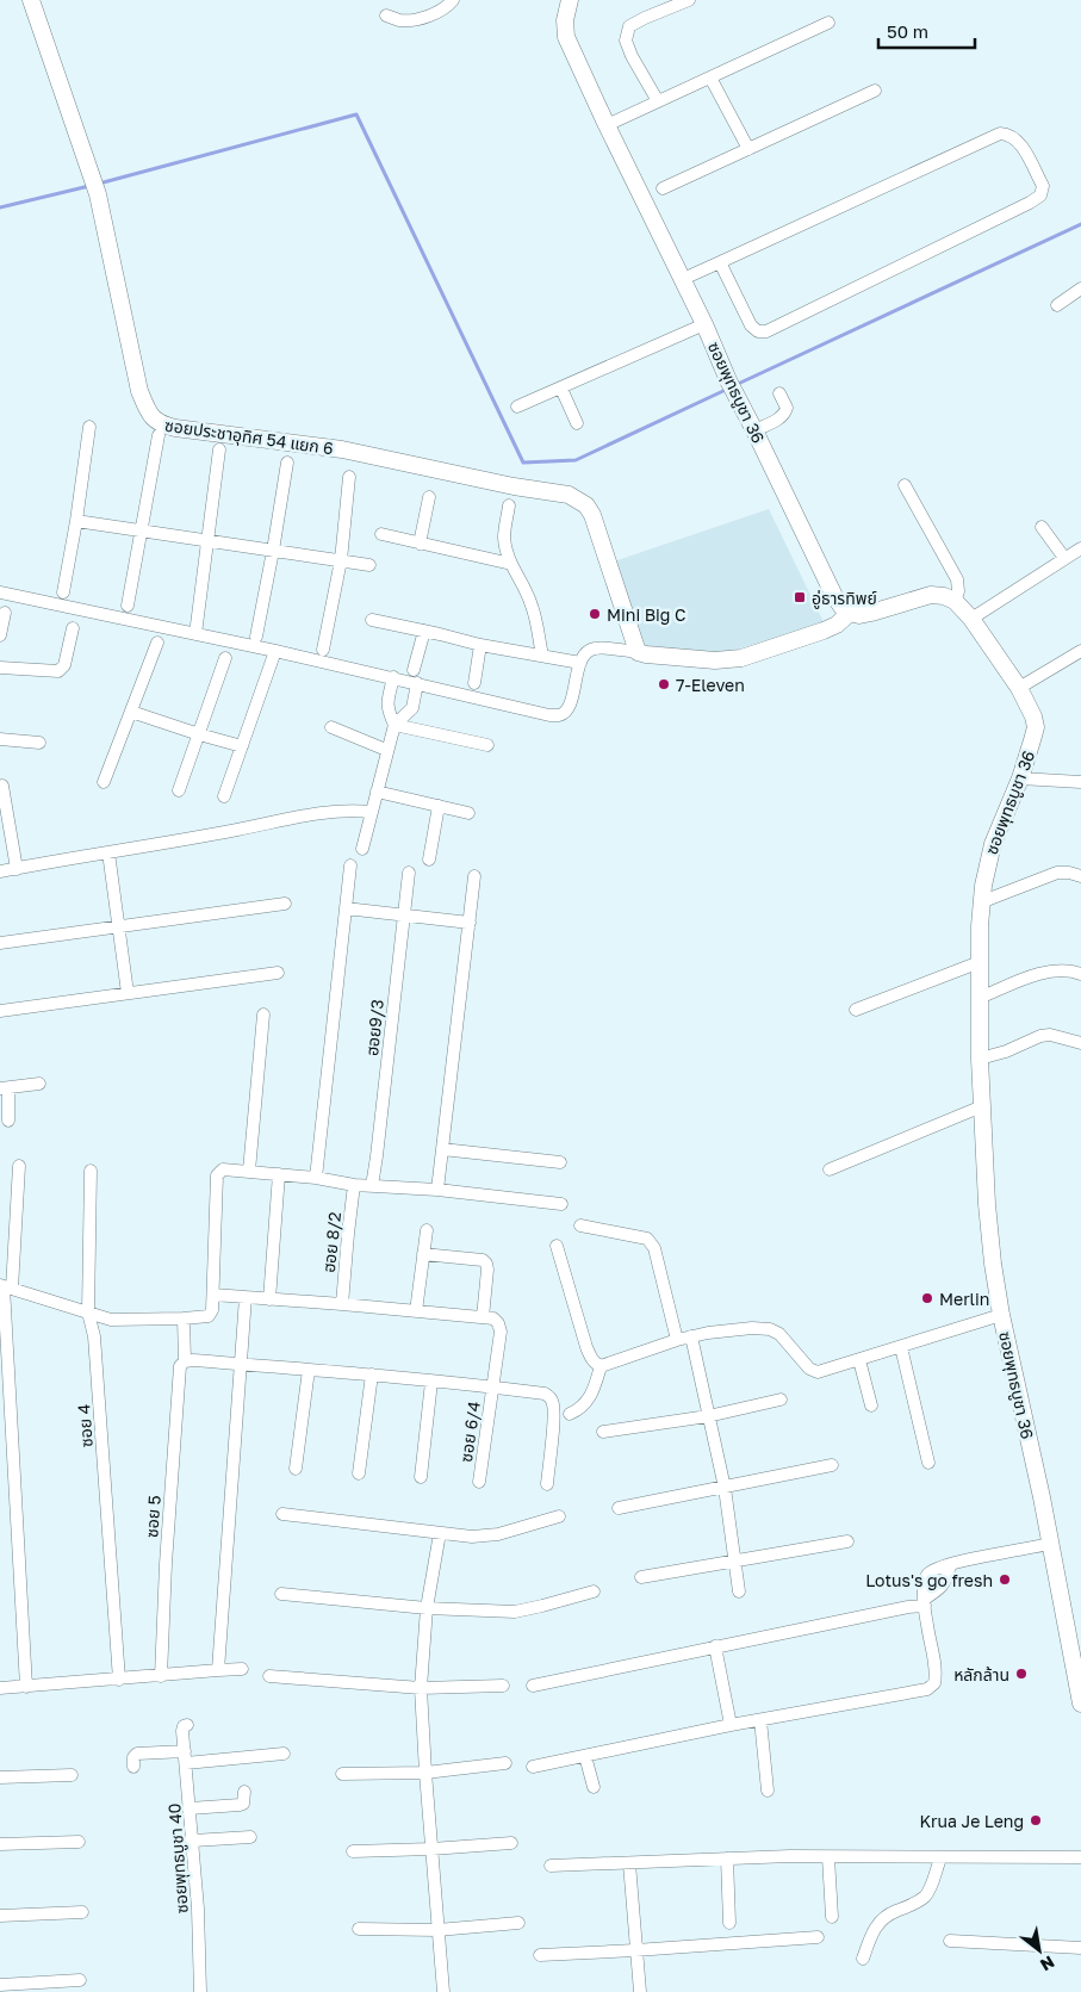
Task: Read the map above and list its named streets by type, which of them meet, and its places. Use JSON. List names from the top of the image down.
{
  "streets": {
    "street": [
      "ซอยพุทธบูชา 36",
      "ซอยประชาอุทิศ 54 แยก 6",
      "ฮอย9/3",
      "ฮอย 8/2",
      "ซอย 4",
      "ซอย 6/4",
      "ซอย 5",
      "ซอยพุทธบูชา 40"
    ]
  },
  "places": {
    "transit": ["อู่ธารทิพย์"],
    "other": [
      "Mini Big C",
      "7-Eleven",
      "Merlin",
      "Lotus's go fresh",
      "หลักล้าน",
      "Krua Je Leng"
    ]
  },
  "scale_bar": "50 m",
  "north": "bottom right"
}
